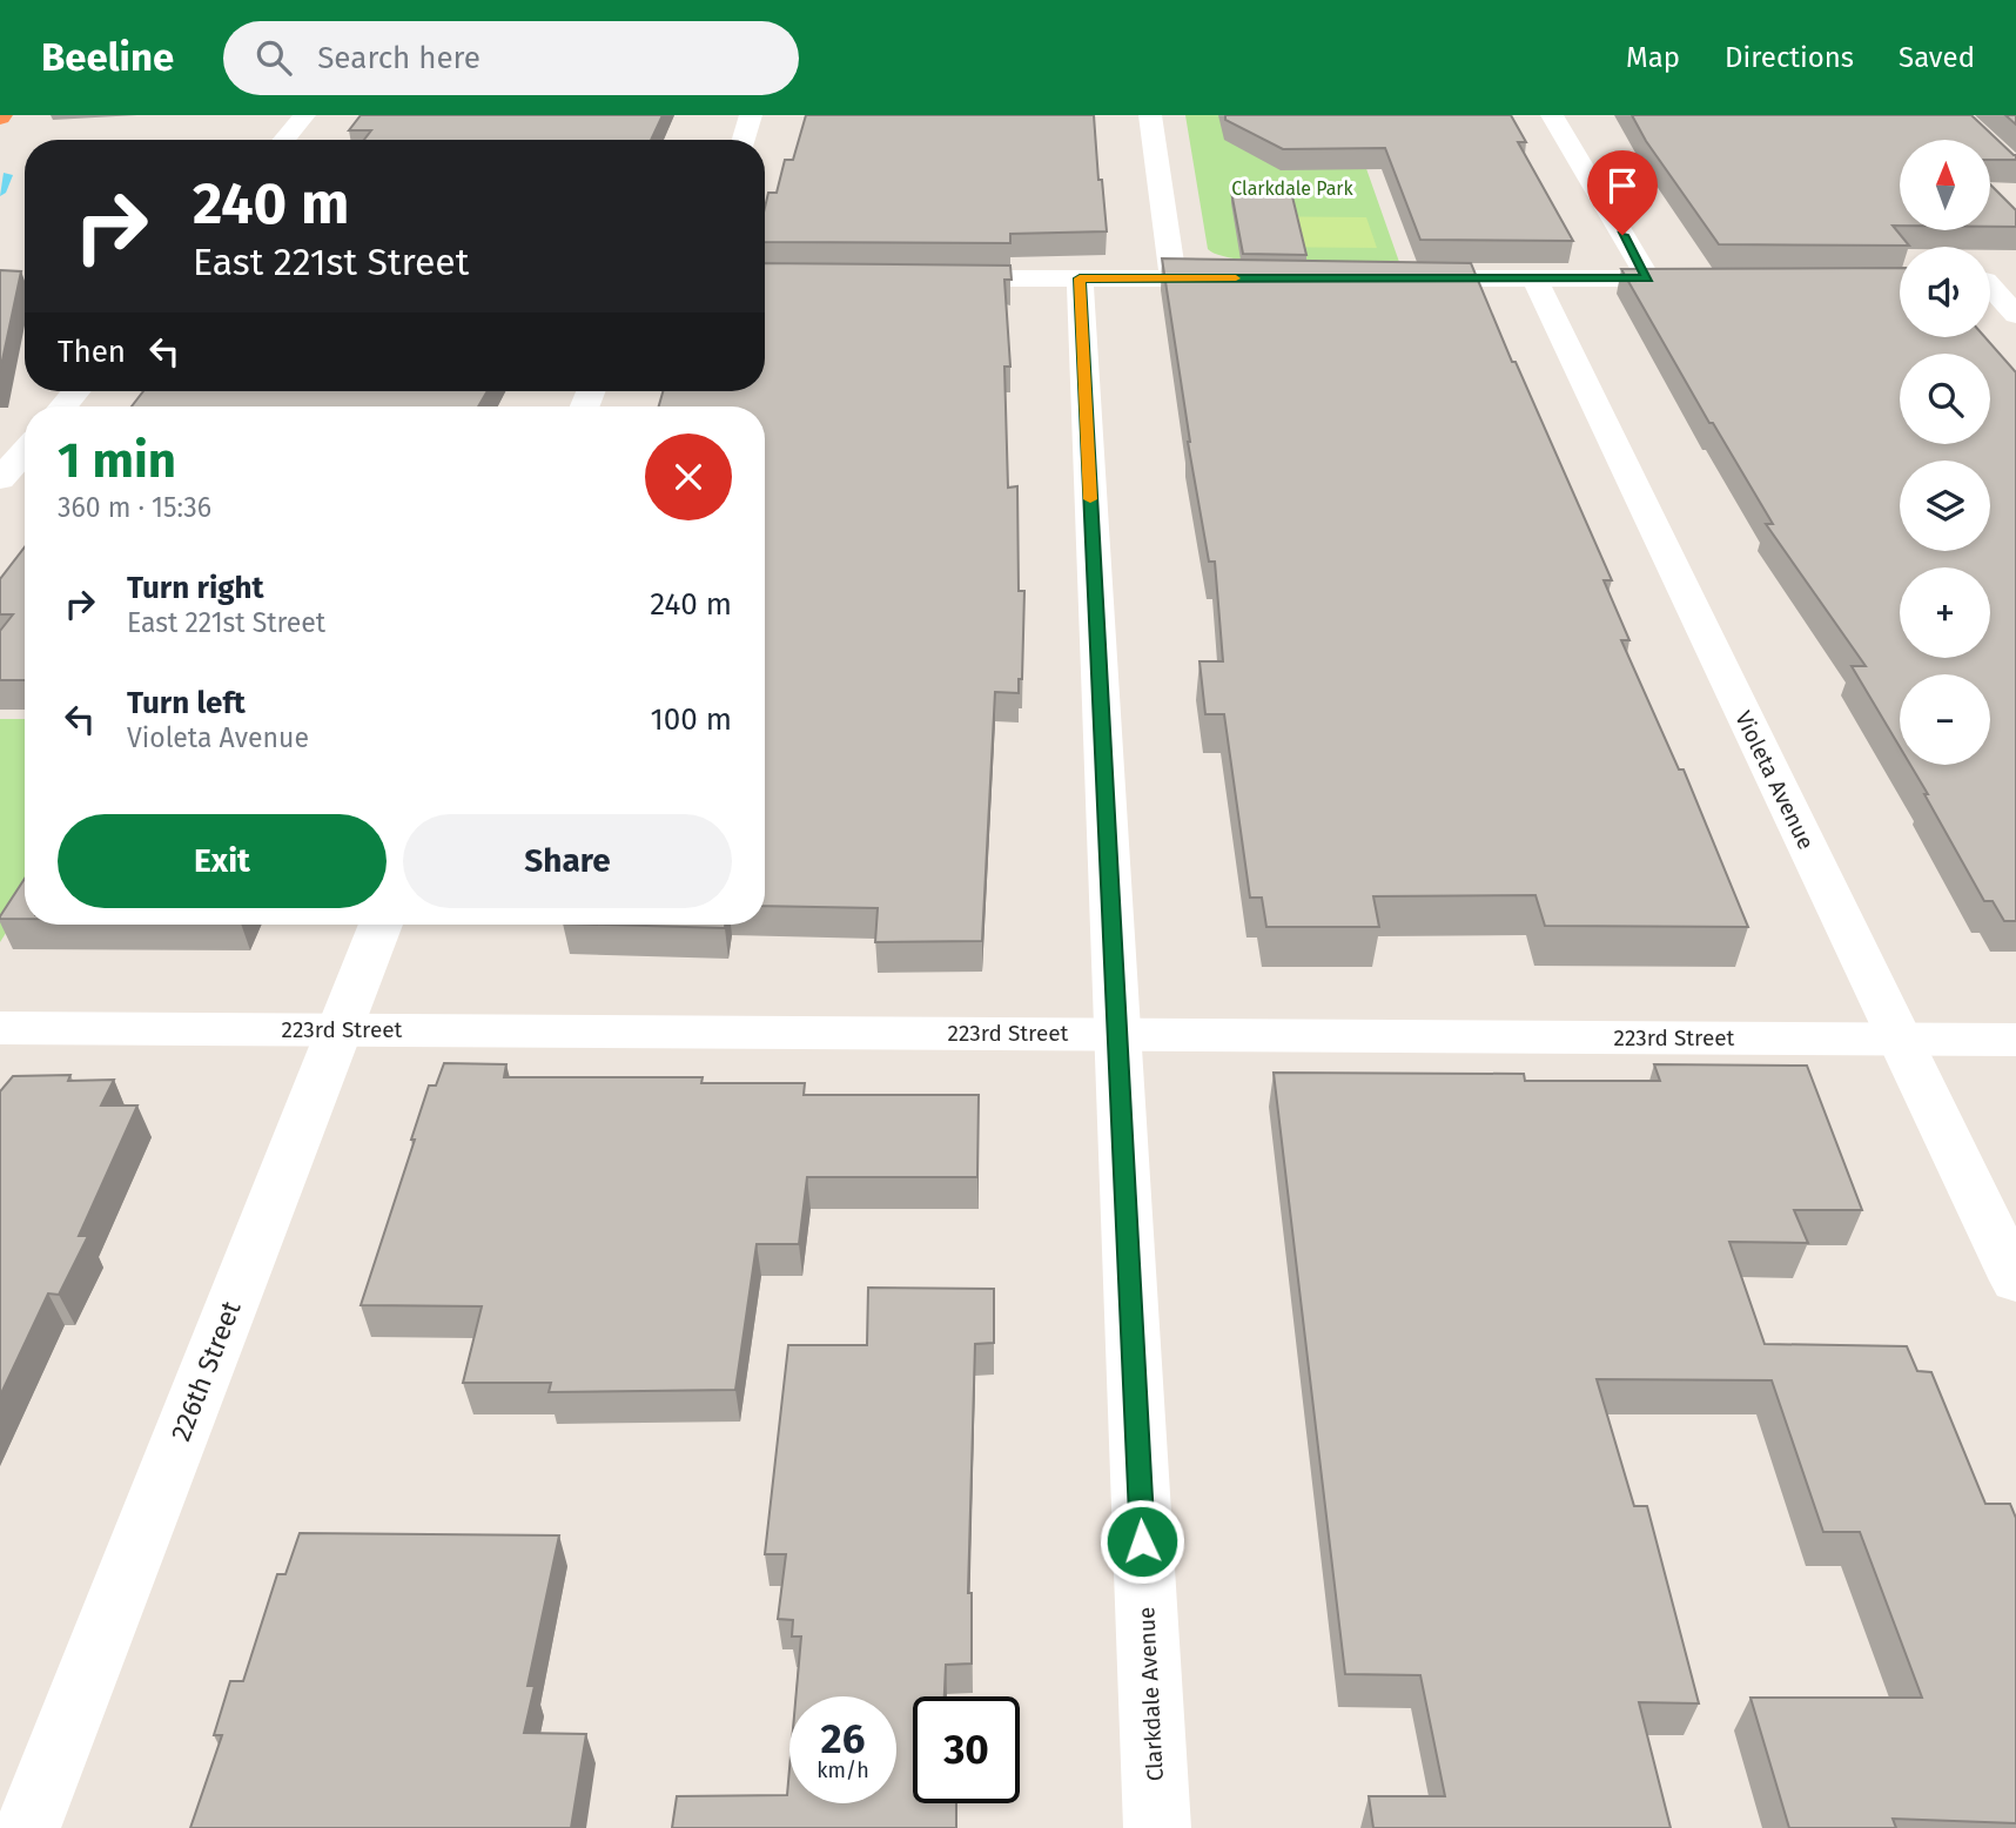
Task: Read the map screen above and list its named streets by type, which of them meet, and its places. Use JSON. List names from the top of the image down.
{
  "streets": {
    "street": [
      "Violeta Avenue",
      "223rd Street",
      "226th Street",
      "Clarkdale Avenue"
    ]
  },
  "crossings": [
    ["Violeta Avenue", "223rd Street"],
    ["223rd Street", "226th Street"],
    ["223rd Street", "Clarkdale Avenue"]
  ],
  "parks": ["Clarkdale Park"],
  "north": "top",
  "page": {
    "header": "Beeline",
    "search": "Search here",
    "nav": ["Map", "Directions", "Saved"],
    "map_buttons": ["+", "−"],
    "turn": ["240 m", "East 221st Street"],
    "then": "Then",
    "heading": ["1 min", "360 m · 15:36"],
    "list": [
      {
        "name": "Turn right",
        "note": "East 221st Street",
        "value": "240 m"
      },
      {
        "name": "Turn left",
        "note": "Violeta Avenue",
        "value": "100 m"
      }
    ],
    "buttons": ["Exit", "Share"],
    "speed": "26 km/h",
    "limit": "30"
  }
}
